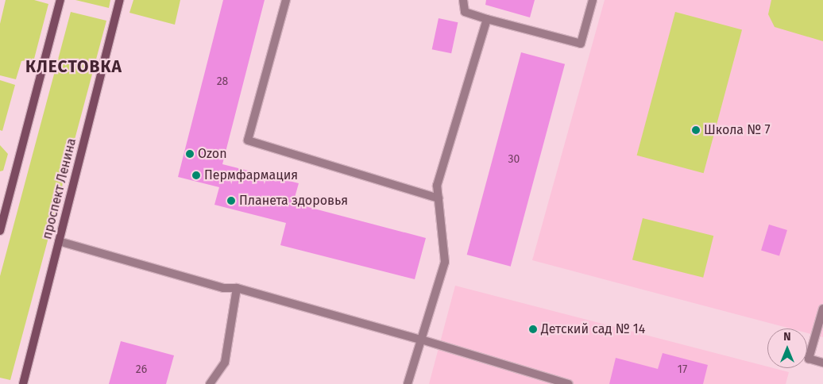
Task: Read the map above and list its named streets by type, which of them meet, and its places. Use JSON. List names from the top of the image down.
{
  "streets": {
    "street": ["проспект Ленина"]
  },
  "districts": ["КЛЕСТОВКА"],
  "places": [
    "Школа № 7",
    "Ozon",
    "Пермфармация",
    "Планета здоровья",
    "Детский сад № 14"
  ],
  "house_numbers": [
    "28",
    "30",
    "26",
    "17"
  ],
  "north": "top"
}
